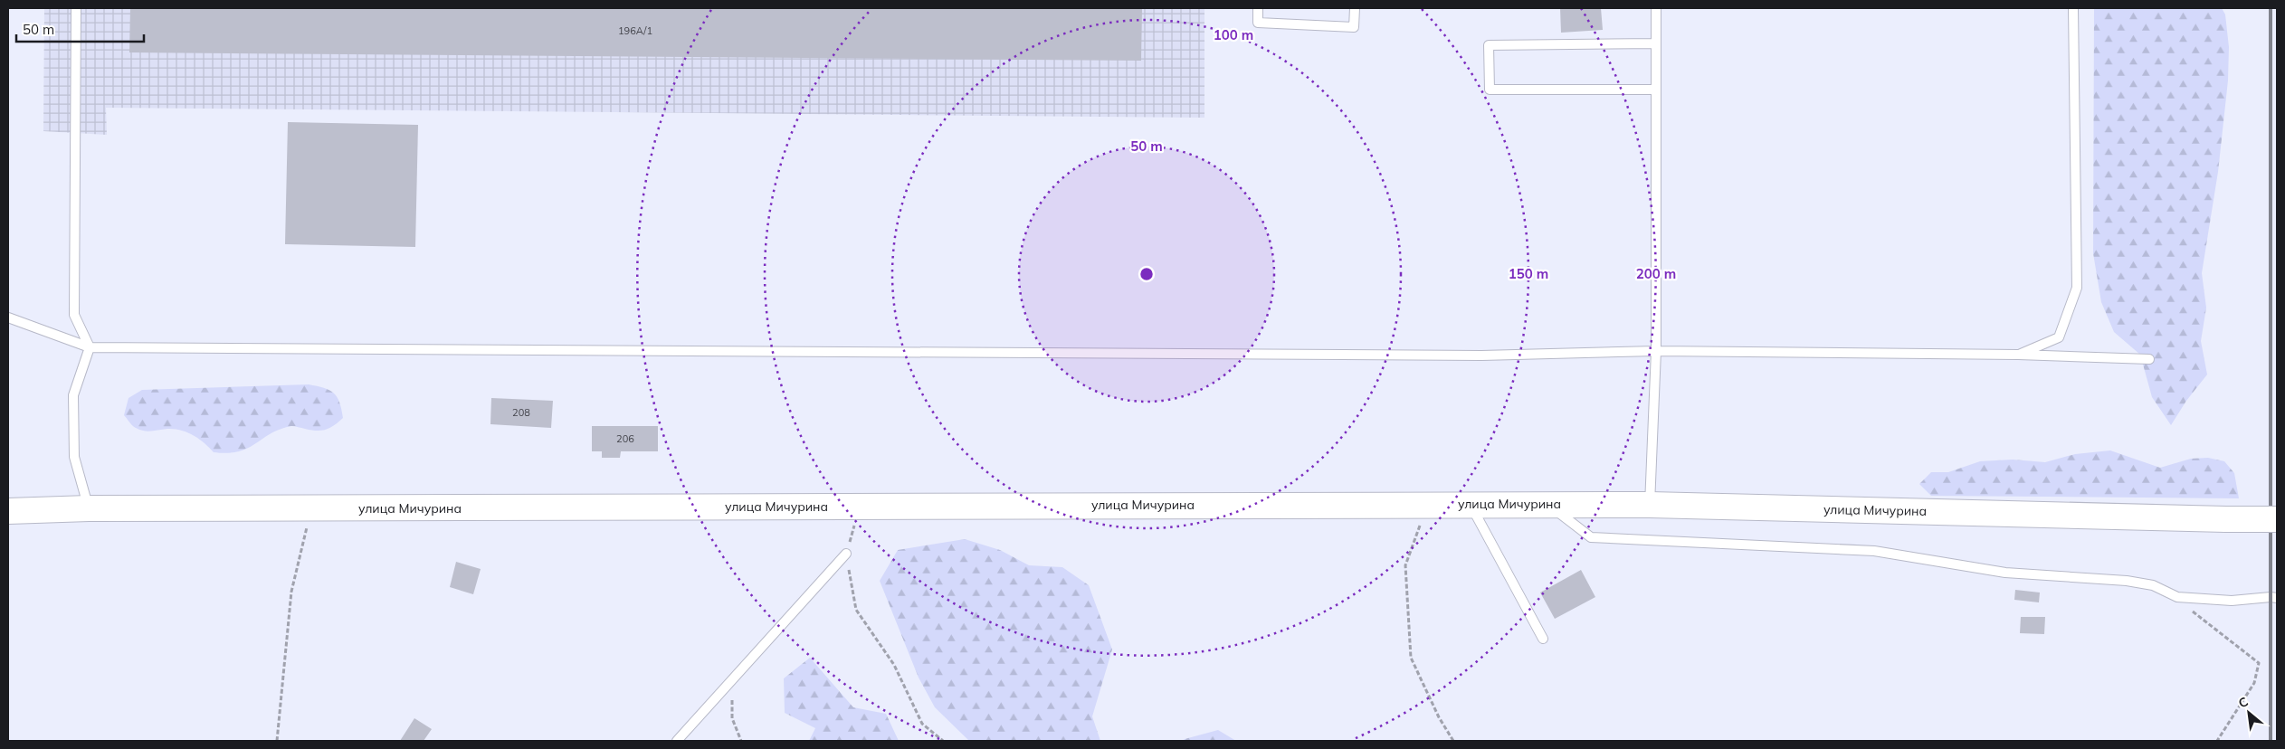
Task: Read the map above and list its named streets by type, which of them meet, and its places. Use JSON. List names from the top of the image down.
{
  "streets": {
    "main road": ["улица Мичурина"]
  },
  "house_numbers": ["196А/1", "208", "206"],
  "scale_bar": "50 m",
  "north": "top left",
  "rings": [
    "100 m",
    "50 m",
    "150 m",
    "200 m"
  ]
}
